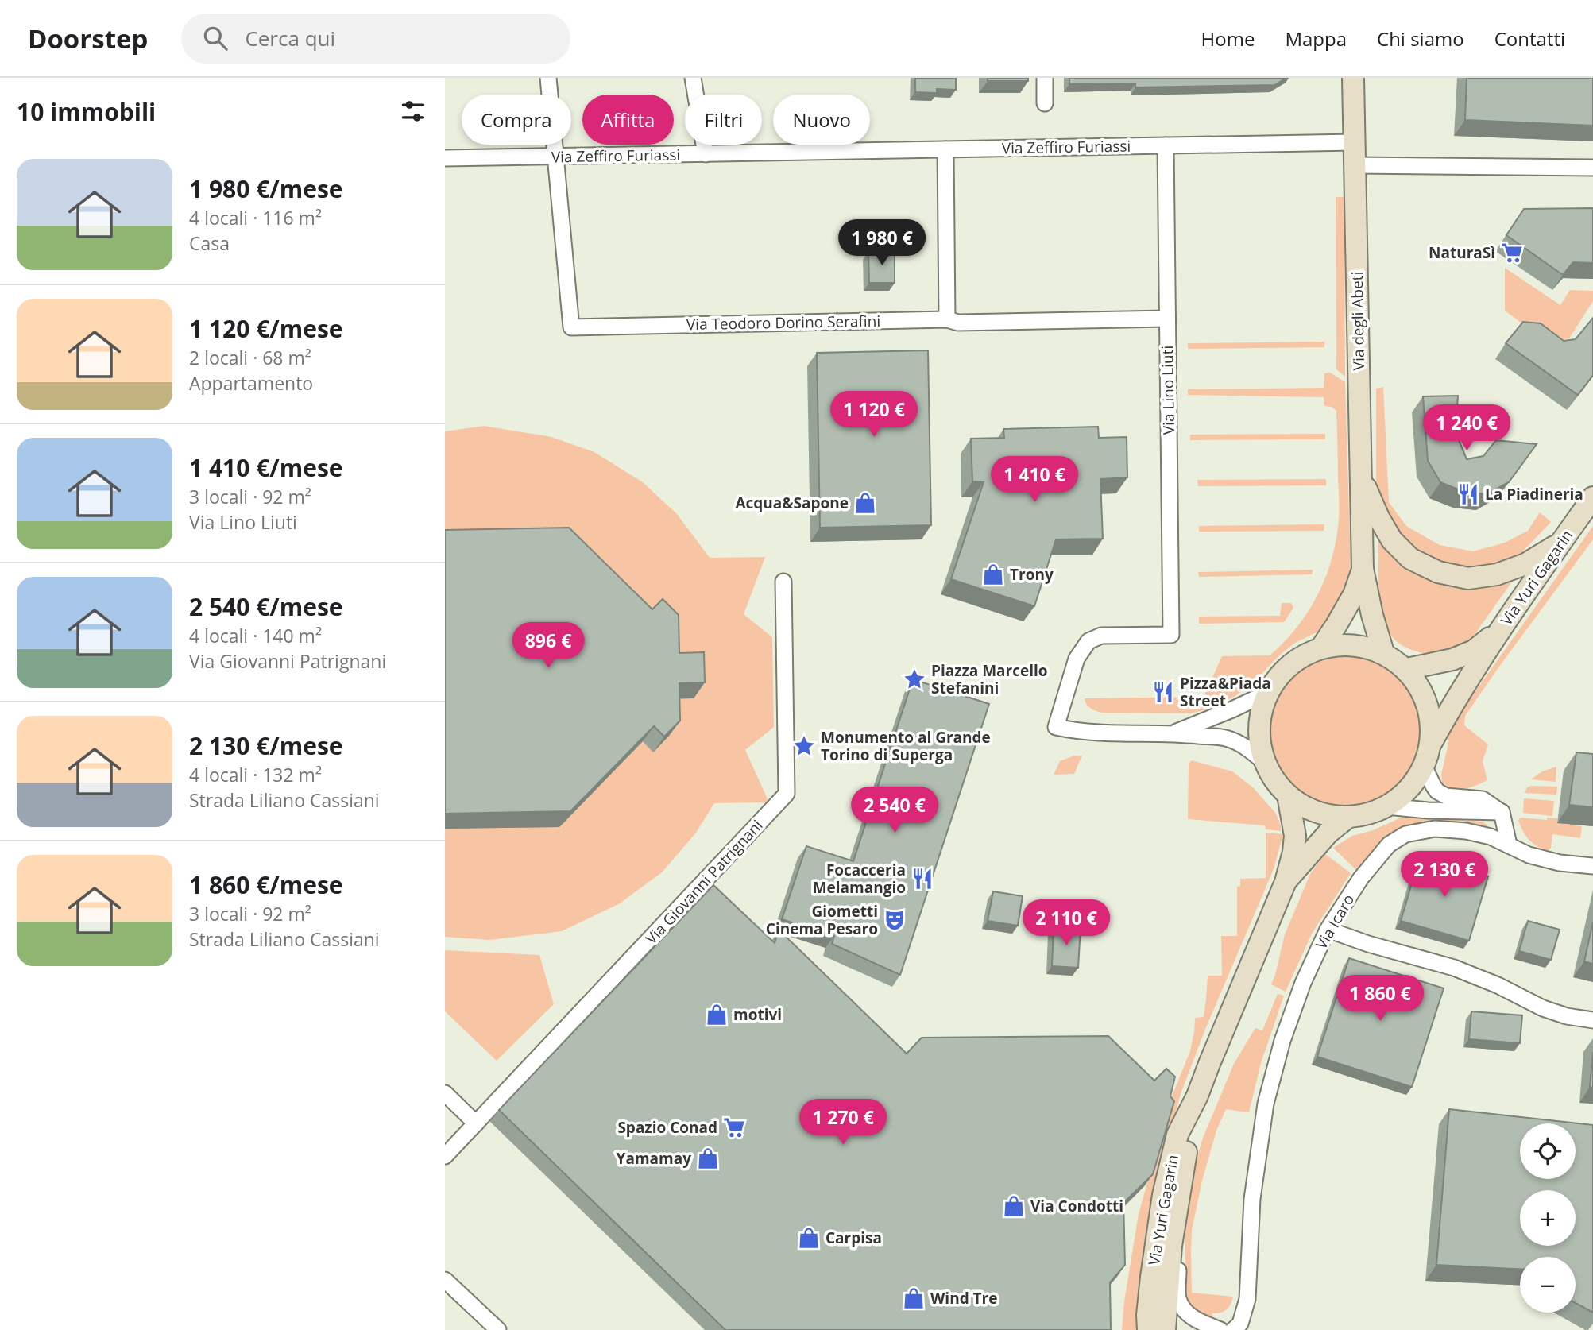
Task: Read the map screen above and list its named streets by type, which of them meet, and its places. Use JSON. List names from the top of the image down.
{
  "streets": {
    "main road": ["Via degli Abeti", "Via Yuri Gagarin"],
    "street": [
      "Via Zeffiro Furiassi",
      "Via Teodoro Dorino Serafini",
      "Via Lino Liuti",
      "Via Giovanni Patrignani",
      "Via Icaro"
    ]
  },
  "crossings": [
    ["Via Zeffiro Furiassi", "Via degli Abeti"],
    ["Via Zeffiro Furiassi", "Via Teodoro Dorino Serafini"],
    ["Via Zeffiro Furiassi", "Via Lino Liuti"],
    ["Via degli Abeti", "Via Yuri Gagarin"],
    ["Via Teodoro Dorino Serafini", "Via Lino Liuti"]
  ],
  "places": {
    "supermarket": ["NaturaSì", "Spazio Conad"],
    "restaurant": ["La Piadineria", "Pizza&Piada Street", "Focacceria Melamangio"],
    "shop": [
      "Acqua&Sapone",
      "Trony",
      "motivi",
      "Yamamay",
      "Via Condotti",
      "Carpisa",
      "Wind Tre"
    ],
    "place": ["Piazza Marcello Stefanini", "Monumento al Grande Torino di Superga"],
    "theatre": ["Giometti Cinema Pesaro"]
  },
  "page": {
    "header": "Doorstep",
    "search": "Cerca qui",
    "nav": [
      "Home",
      "Mappa",
      "Chi siamo",
      "Contatti"
    ],
    "heading": "10 immobili",
    "chip": [
      "Compra",
      "Affitta",
      "Filtri",
      "Nuovo"
    ],
    "list": [
      {
        "name": "1 980 €/mese",
        "note": "4 locali · 116 m² · Casa"
      },
      {
        "name": "1 120 €/mese",
        "note": "2 locali · 68 m² · Appartamento"
      },
      {
        "name": "1 410 €/mese",
        "note": "3 locali · 92 m² · Via Lino Liuti"
      },
      {
        "name": "2 540 €/mese",
        "note": "4 locali · 140 m² · Via Giovanni Patrignani"
      },
      {
        "name": "2 130 €/mese",
        "note": "4 locali · 132 m² · Strada Liliano Cassiani"
      },
      {
        "name": "1 860 €/mese",
        "note": "3 locali · 92 m² · Strada Liliano Cassiani"
      }
    ],
    "price": [
      "1 980 €",
      "1 120 €",
      "1 240 €",
      "1 410 €",
      "896 €",
      "2 540 €",
      "2 130 €",
      "2 110 €",
      "1 860 €",
      "1 270 €"
    ],
    "map_buttons": ["+", "−"]
  }
}
